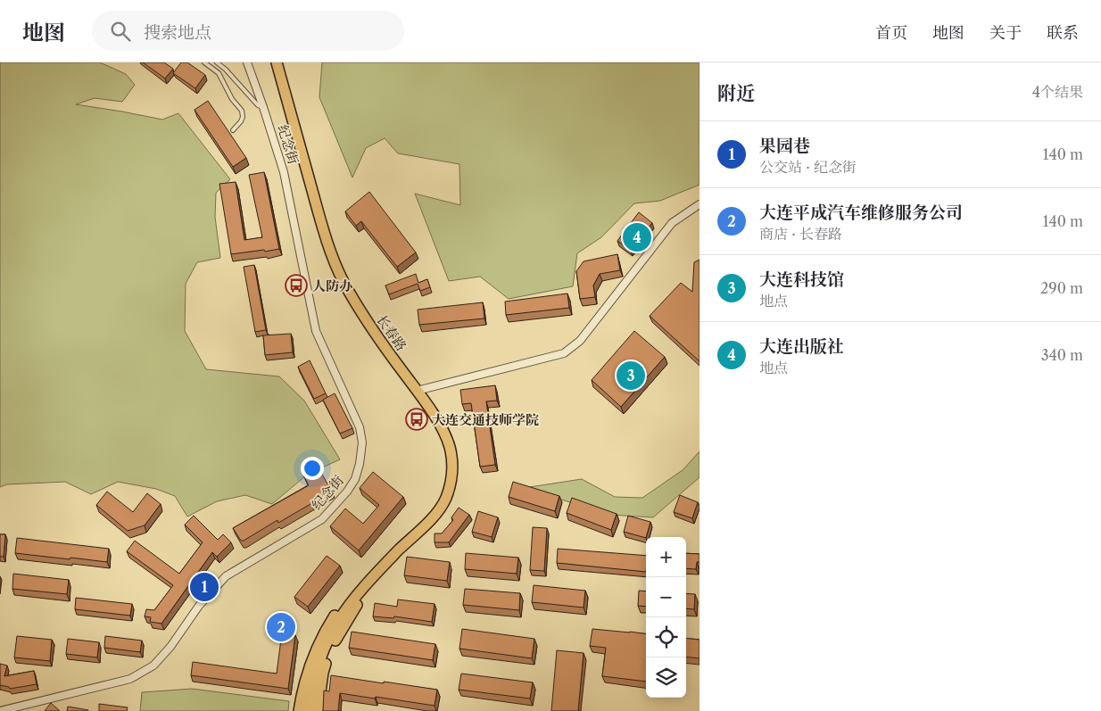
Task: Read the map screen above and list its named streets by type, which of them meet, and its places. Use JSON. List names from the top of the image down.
{
  "streets": {
    "main road": ["长春路"],
    "street": ["纪念街"]
  },
  "places": {
    "bus stop": ["人防办", "大连交通技师学院"]
  },
  "page": {
    "header": "地图",
    "search": "搜索地点",
    "nav": [
      "首页",
      "地图",
      "关于",
      "联系"
    ],
    "heading": ["附近", "4个结果"],
    "list": [
      {
        "mark": "1",
        "name": "果园巷",
        "note": "公交站 · 纪念街",
        "value": "140 m"
      },
      {
        "mark": "2",
        "name": "大连平成汽车维修服务公司",
        "note": "商店 · 长春路",
        "value": "140 m"
      },
      {
        "mark": "3",
        "name": "大连科技馆",
        "note": "地点",
        "value": "290 m"
      },
      {
        "mark": "4",
        "name": "大连出版社",
        "note": "地点",
        "value": "340 m"
      }
    ],
    "pins": [
      "4",
      "3",
      "1",
      "2"
    ],
    "map_buttons": ["+", "−"]
  }
}
